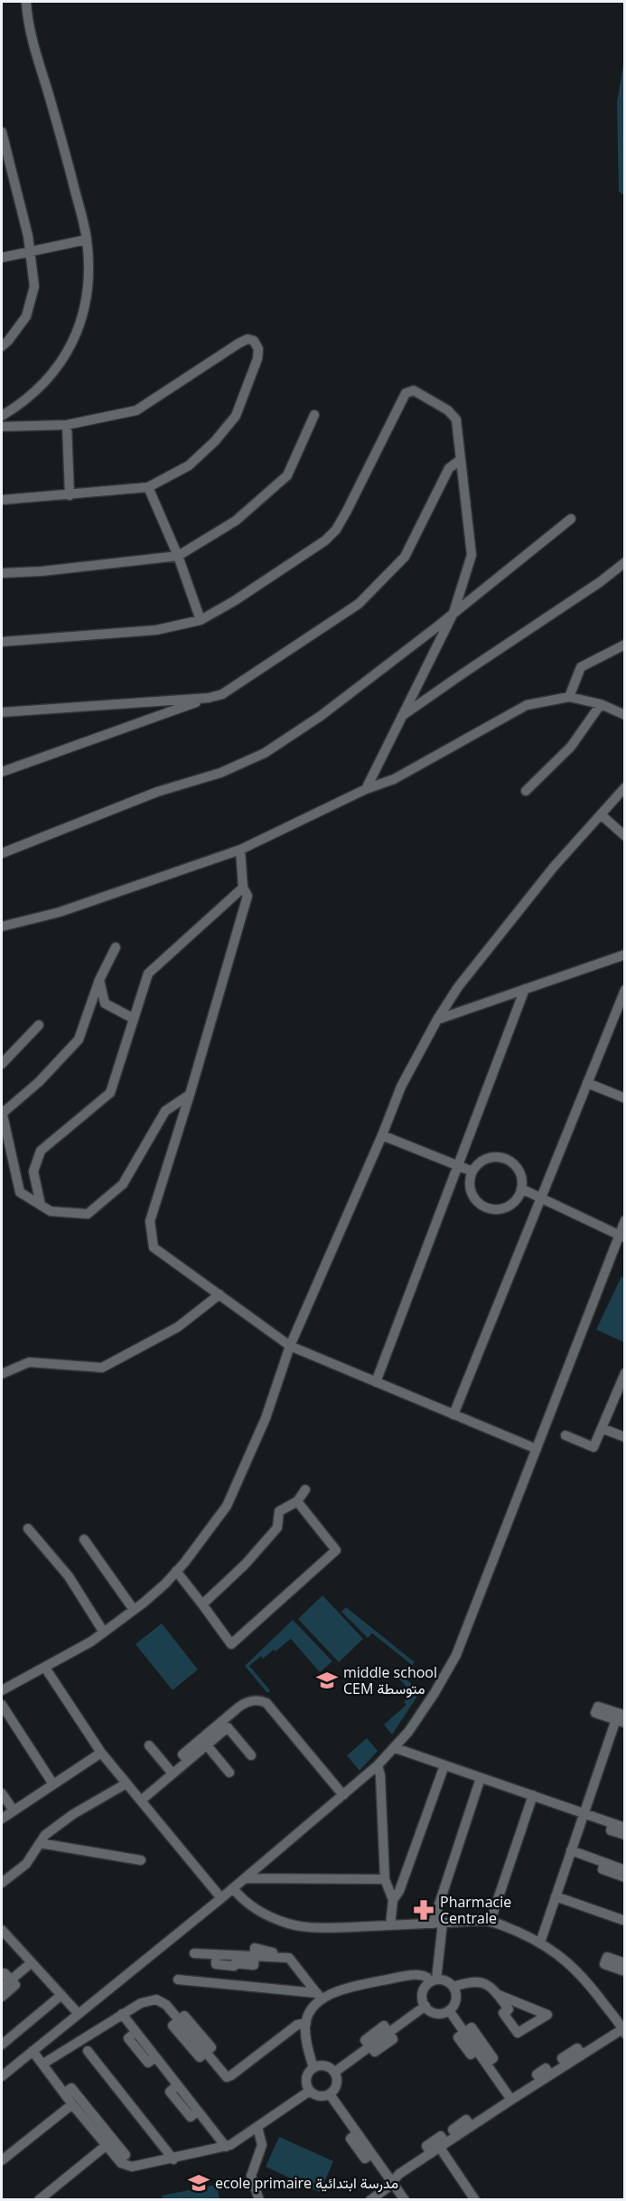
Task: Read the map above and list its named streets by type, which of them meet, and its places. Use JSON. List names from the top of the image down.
{
  "places": {
    "school or university": ["middle school CEM متوسطة", "ecole primaire مدرسة ابتدائية"],
    "pharmacy": ["Pharmacie Centrale"]
  }
}
